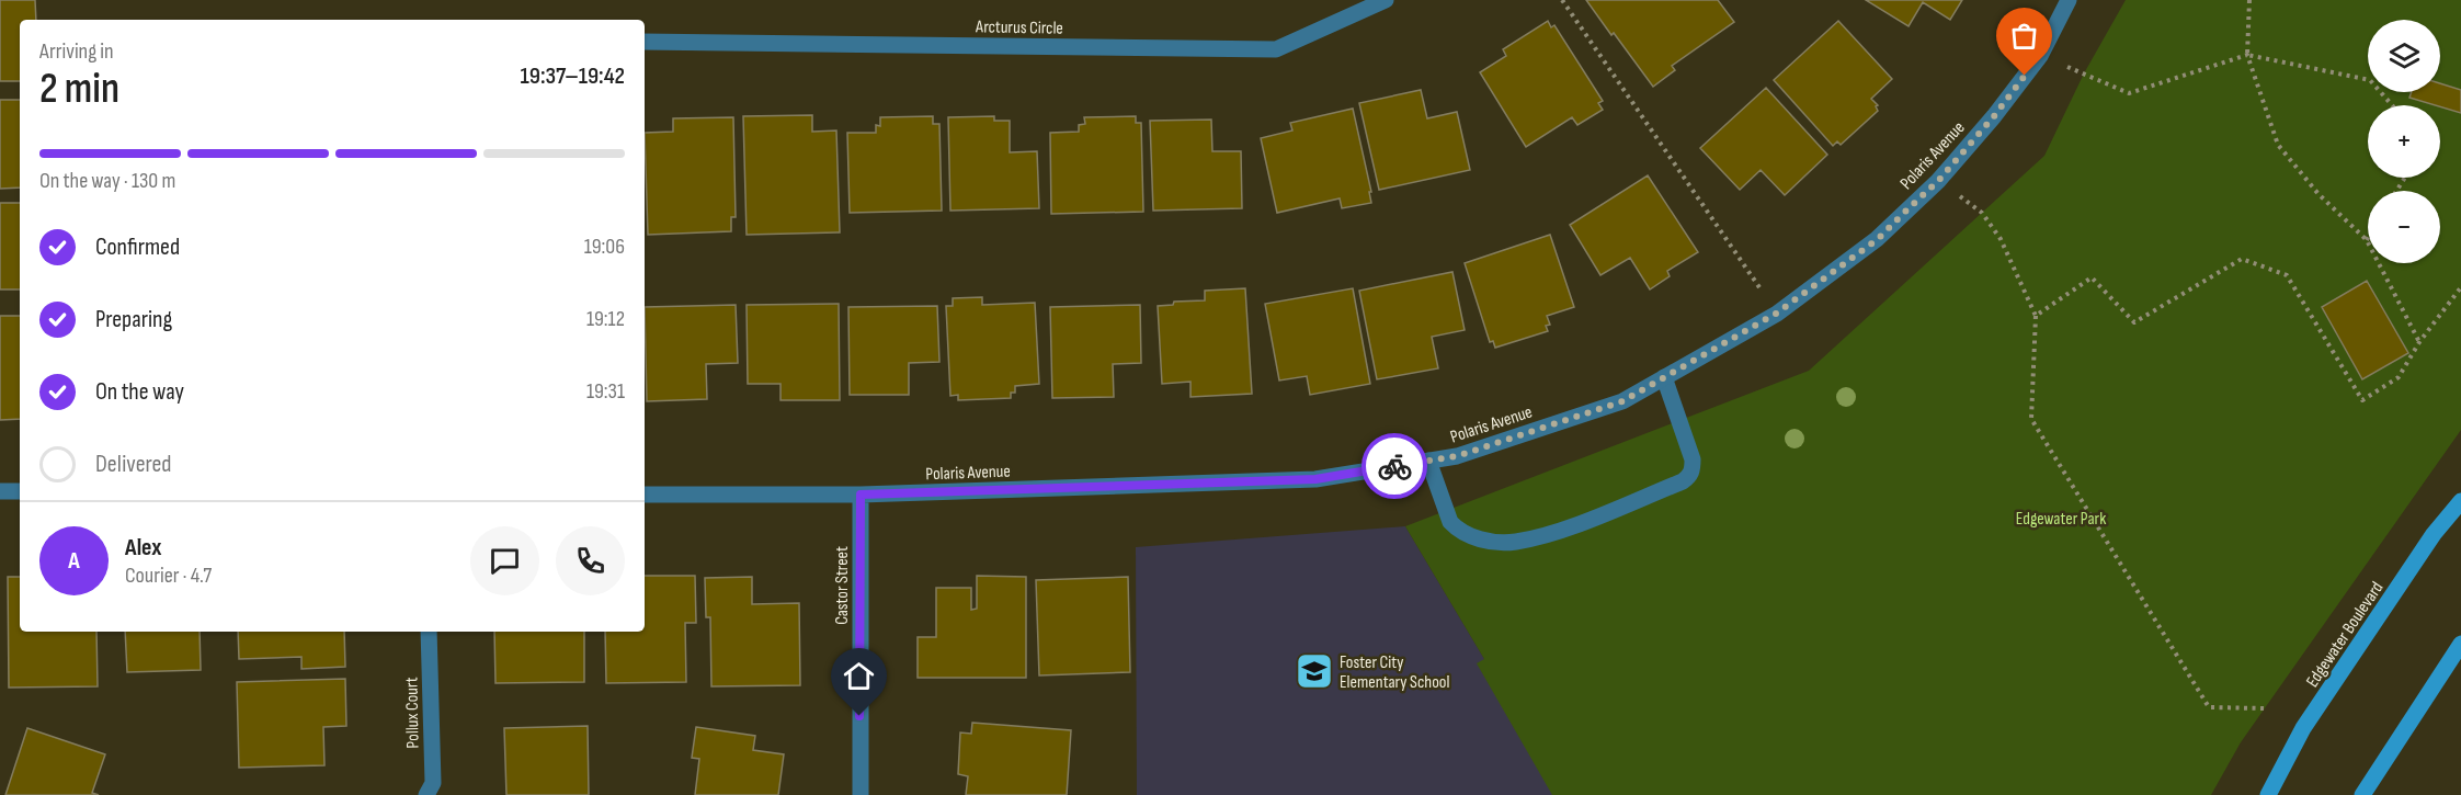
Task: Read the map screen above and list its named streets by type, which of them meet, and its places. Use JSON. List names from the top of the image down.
{
  "streets": {
    "main road": ["Edgewater Boulevard"],
    "street": [
      "Arcturus Circle",
      "Polaris Avenue",
      "Castor Street",
      "Pollux Court"
    ]
  },
  "crossings": [
    ["Polaris Avenue", "Castor Street"]
  ],
  "parks": ["Edgewater Park"],
  "places": {
    "school or university": ["Foster City Elementary School"]
  },
  "page": {
    "map_buttons": ["+", "−"],
    "heading": ["2 min", "Arriving in", "19:37–19:42"],
    "panel": ["Alex", "Courier · 4.7"],
    "bar": "On the way · 130 m",
    "list": [
      ["Confirmed", "19:06"],
      ["Preparing", "19:12"],
      ["On the way", "19:31"],
      "Delivered"
    ],
    "round": "A"
  }
}
